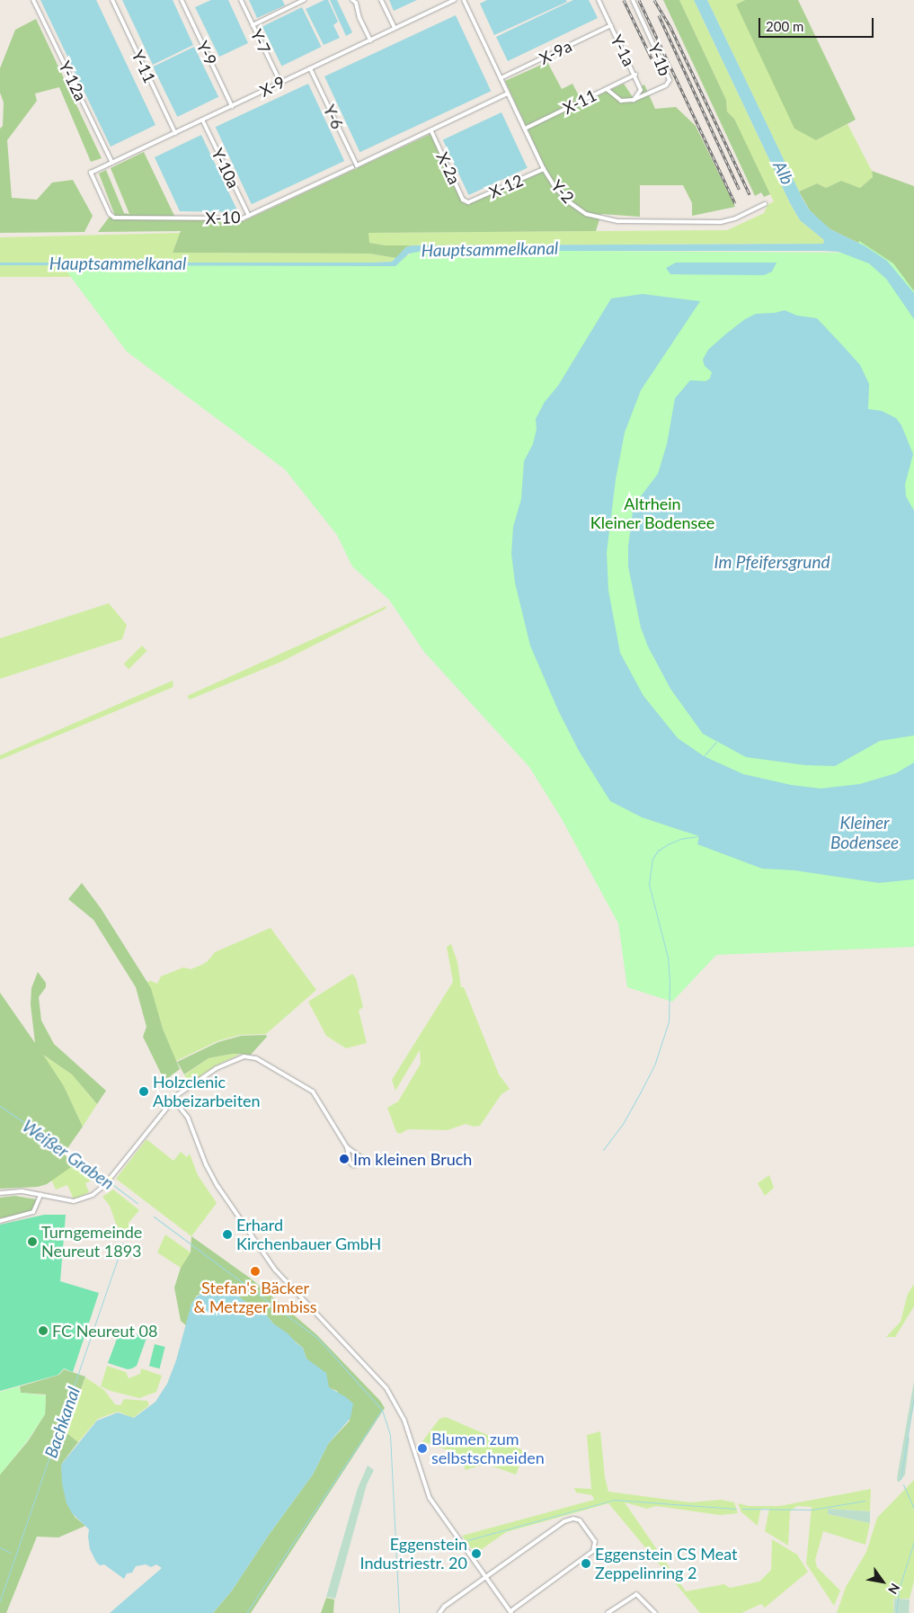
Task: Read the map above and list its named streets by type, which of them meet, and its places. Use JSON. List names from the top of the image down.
{
  "streets": {
    "street": [
      "Y-7",
      "Y-1a",
      "X-9a",
      "Y-9",
      "Y-1b",
      "Y-11",
      "Y-12a",
      "X-9",
      "X-11",
      "Y-6",
      "Y-10a",
      "X-2a",
      "X-12",
      "Y-2",
      "X-10"
    ]
  },
  "crossings": [
    ["Y-7", "X-9"],
    ["Y-1a", "X-9a"],
    ["Y-1a", "Y-1b"],
    ["Y-1a", "X-11"],
    ["X-9a", "Y-2"],
    ["Y-9", "X-9"],
    ["Y-11", "X-9"],
    ["Y-12a", "X-9"],
    ["X-9", "Y-6"],
    ["X-9", "Y-10a"],
    ["X-9", "X-10"],
    ["X-11", "Y-2"],
    ["Y-6", "X-10"],
    ["Y-10a", "X-10"],
    ["X-2a", "X-12"],
    ["X-2a", "X-10"],
    ["X-12", "Y-2"],
    ["Y-2", "X-10"]
  ],
  "water": [
    "Alb",
    "Hauptsammelkanal",
    "Im Pfeifersgrund",
    "Kleiner Bodensee",
    "Weißer Graben",
    "Bachkanal"
  ],
  "parks": ["Altrhein Kleiner Bodensee"],
  "places": [
    "Holzclenic Abbeizarbeiten",
    "Im kleinen Bruch",
    "Erhard Kirchenbauer GmbH",
    "Turngemeinde Neureut 1893",
    "Stefan's Bäcker & Metzger Imbiss",
    "FC Neureut 08",
    "Blumen zum selbstschneiden",
    "Eggenstein Industriestr. 20",
    "Eggenstein CS Meat Zeppelinring 2"
  ],
  "scale_bar": "200 m",
  "north": "bottom right"
}
